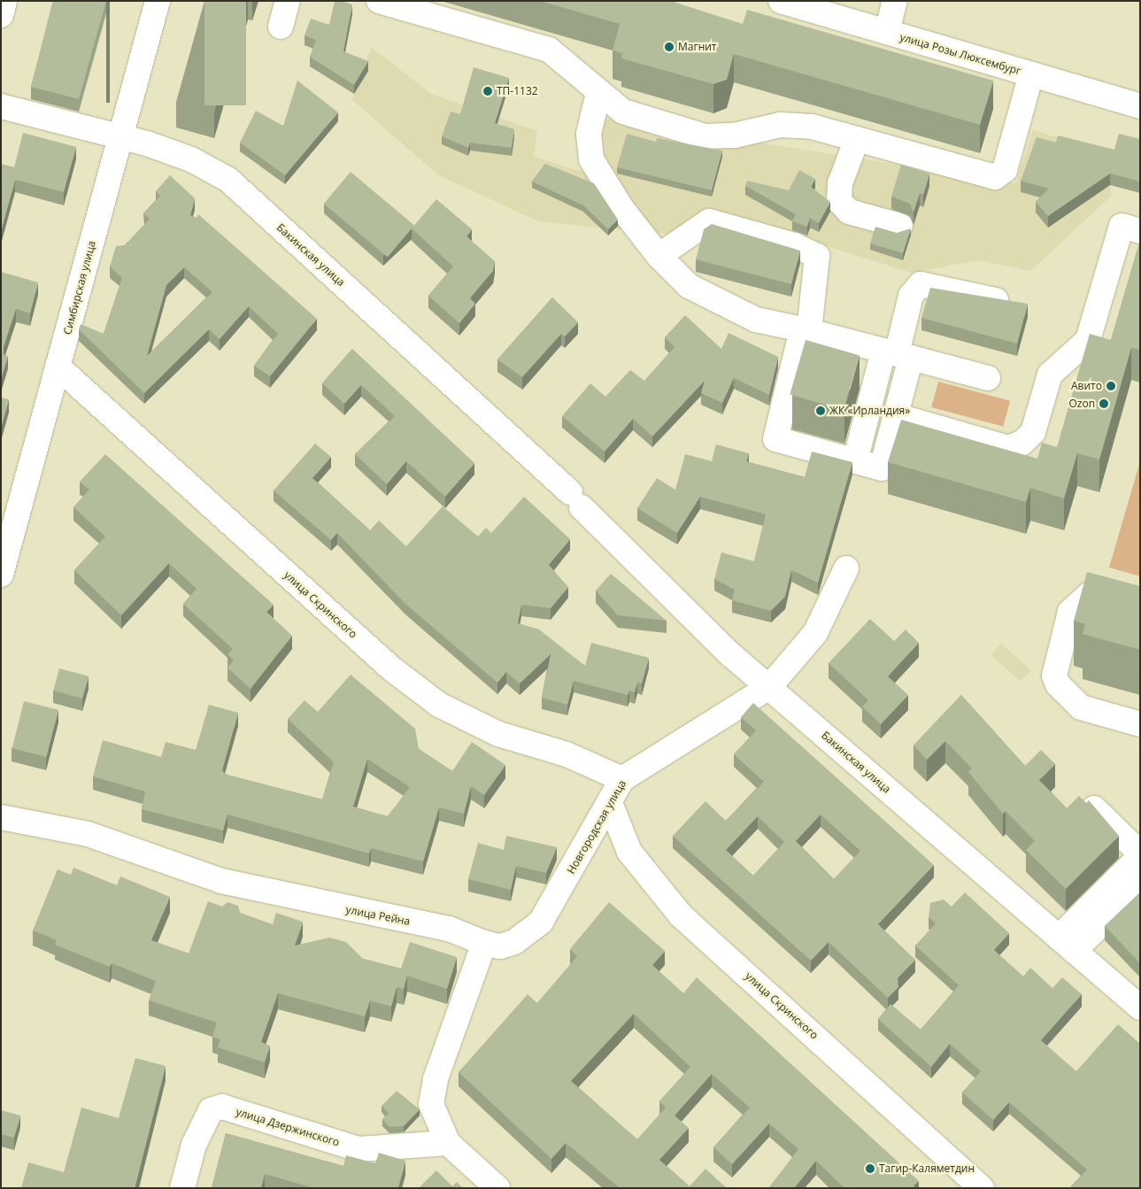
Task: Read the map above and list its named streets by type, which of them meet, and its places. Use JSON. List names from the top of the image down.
{
  "streets": {
    "street": [
      "улица Розы Люксембург",
      "Бакинская улица",
      "Симбирская улица",
      "улица Скринского",
      "Новгородская улица",
      "улица Рейна",
      "улица Дзержинского"
    ]
  },
  "crossings": [
    ["Бакинская улица", "Симбирская улица"],
    ["Бакинская улица", "Новгородская улица"],
    ["Симбирская улица", "улица Скринского"],
    ["улица Скринского", "Новгородская улица"],
    ["Новгородская улица", "улица Рейна"]
  ],
  "places": [
    "Магнит",
    "ТП-1132",
    "Авито",
    "Ozon",
    "ЖК «Ирландия»",
    "Тагир-Каляметдин"
  ]
}
